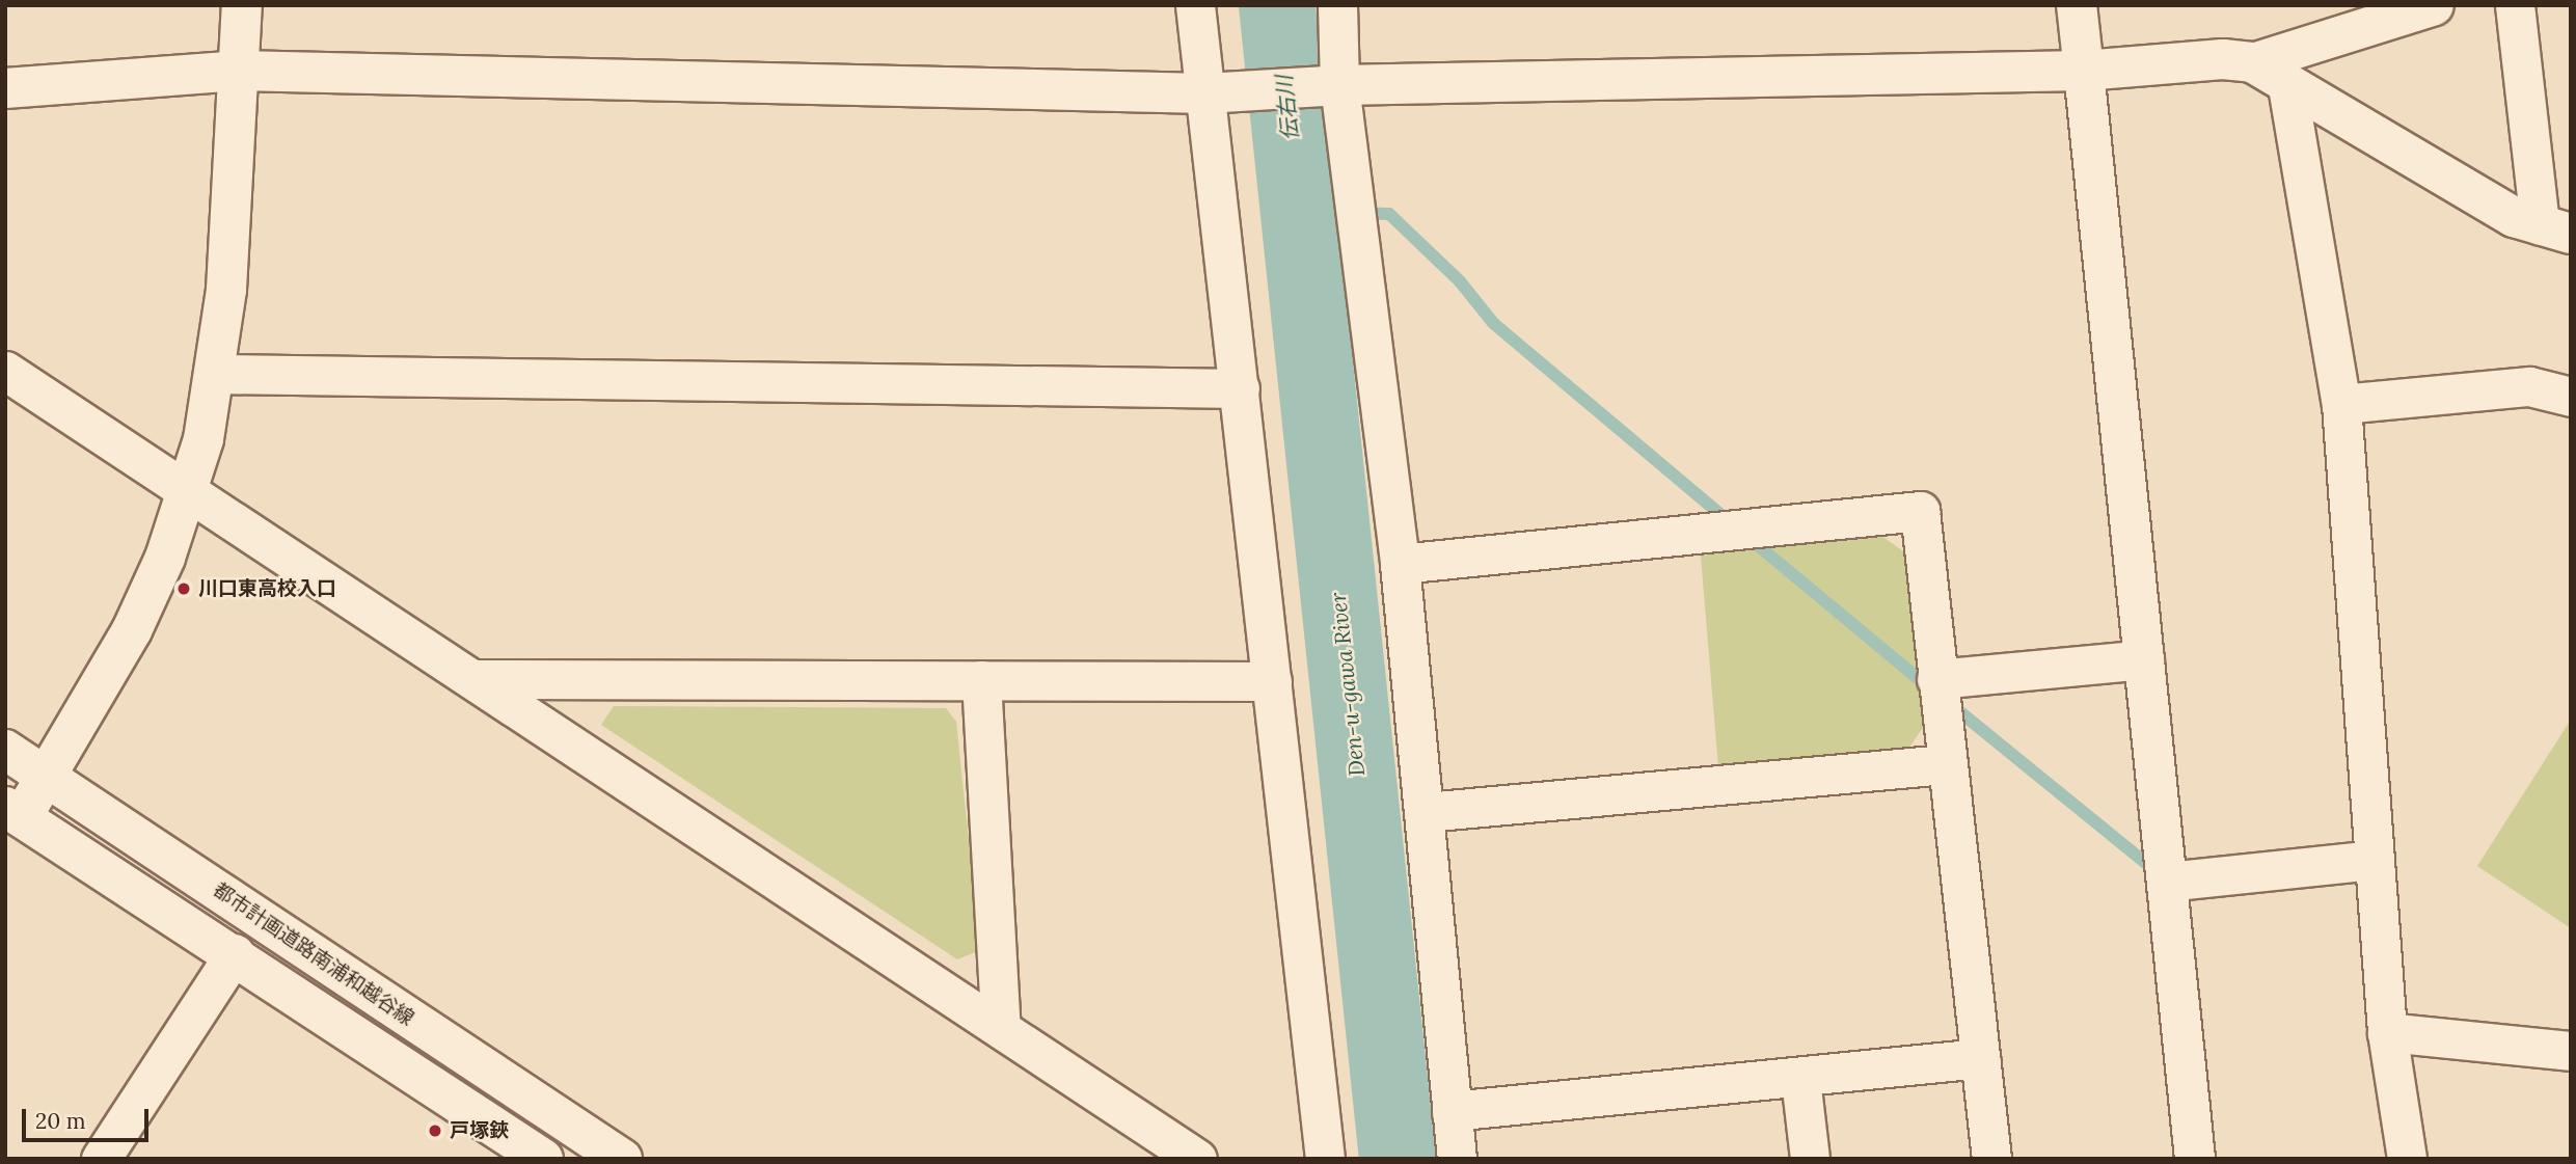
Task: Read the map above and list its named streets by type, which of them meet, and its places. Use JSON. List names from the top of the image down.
{
  "streets": {
    "street": ["都市計画道路南浦和越谷線"]
  },
  "water": ["伝右川", "Den-u-gawa River"],
  "places": ["川口東高校入口", "戸塚鋏"],
  "scale_bar": "20 m"
}
